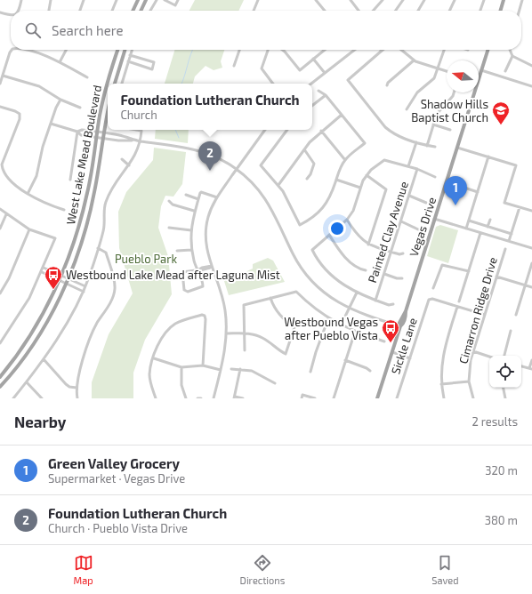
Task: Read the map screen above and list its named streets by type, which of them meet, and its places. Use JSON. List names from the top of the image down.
{
  "streets": {
    "main road": ["West Lake Mead Boulevard", "Vegas Drive"],
    "street": ["Painted Clay Avenue", "Cimarron Ridge Drive", "Sickle Lane"]
  },
  "parks": ["Pueblo Park"],
  "places": {
    "school or university": ["Shadow Hills Baptist Church"],
    "bus stop": ["Westbound Lake Mead after Laguna Mist", "Westbound Vegas after Pueblo Vista"]
  },
  "north": "left",
  "page": {
    "search": "Search here",
    "popup": ["Foundation Lutheran Church", "Church"],
    "pins": ["2", "1"],
    "heading": ["Nearby", "2 results"],
    "list": [
      {
        "mark": "1",
        "name": "Green Valley Grocery",
        "note": "Supermarket · Vegas Drive",
        "value": "320 m"
      },
      {
        "mark": "2",
        "name": "Foundation Lutheran Church",
        "note": "Church · Pueblo Vista Drive",
        "value": "380 m"
      }
    ],
    "nav": ["Map", "Directions", "Saved"]
  }
}
